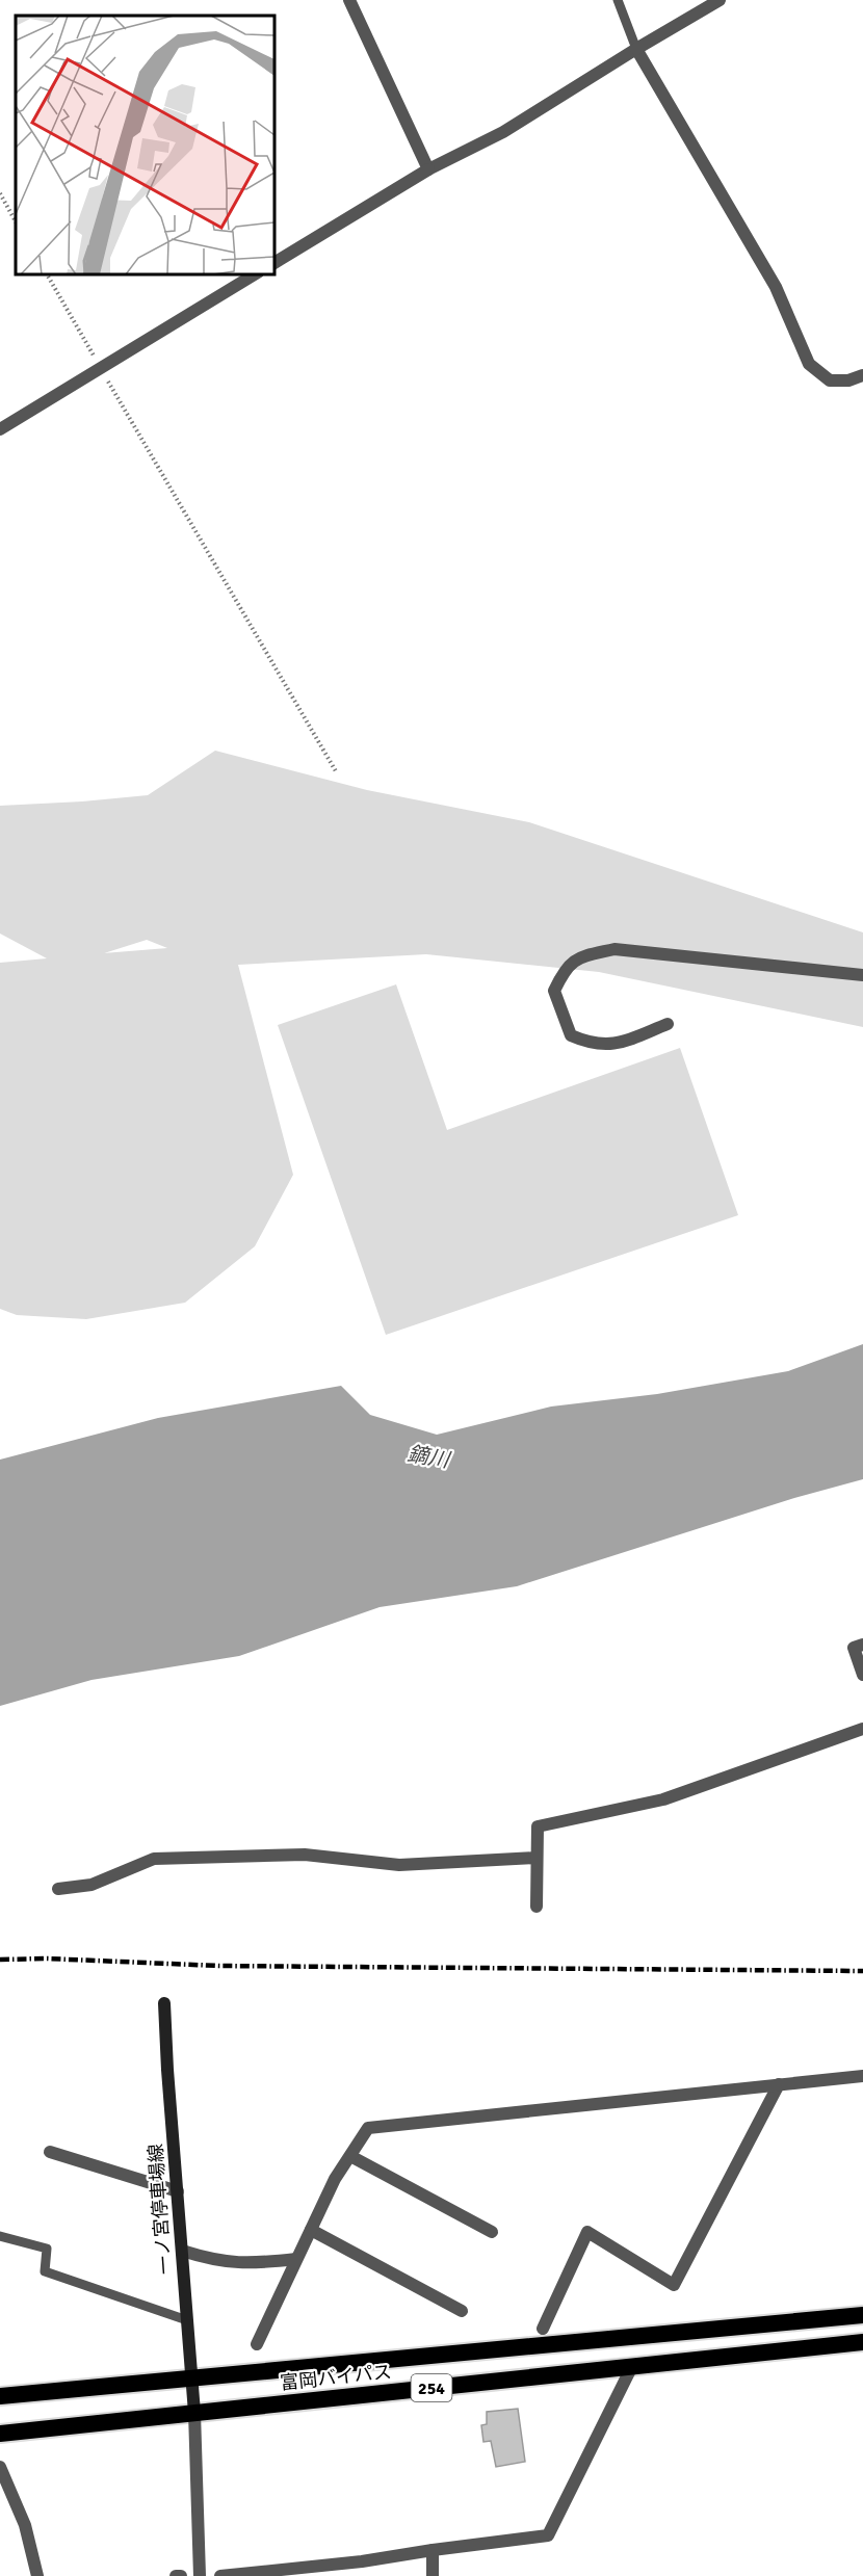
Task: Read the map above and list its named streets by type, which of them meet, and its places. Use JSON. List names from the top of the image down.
{
  "streets": {
    "highway": ["富岡バイパス", "254"],
    "main road": ["一ノ宮停車場線"]
  },
  "crossings": [
    ["一ノ宮停車場線", "富岡バイパス"]
  ],
  "water": ["鏑川"]
}
